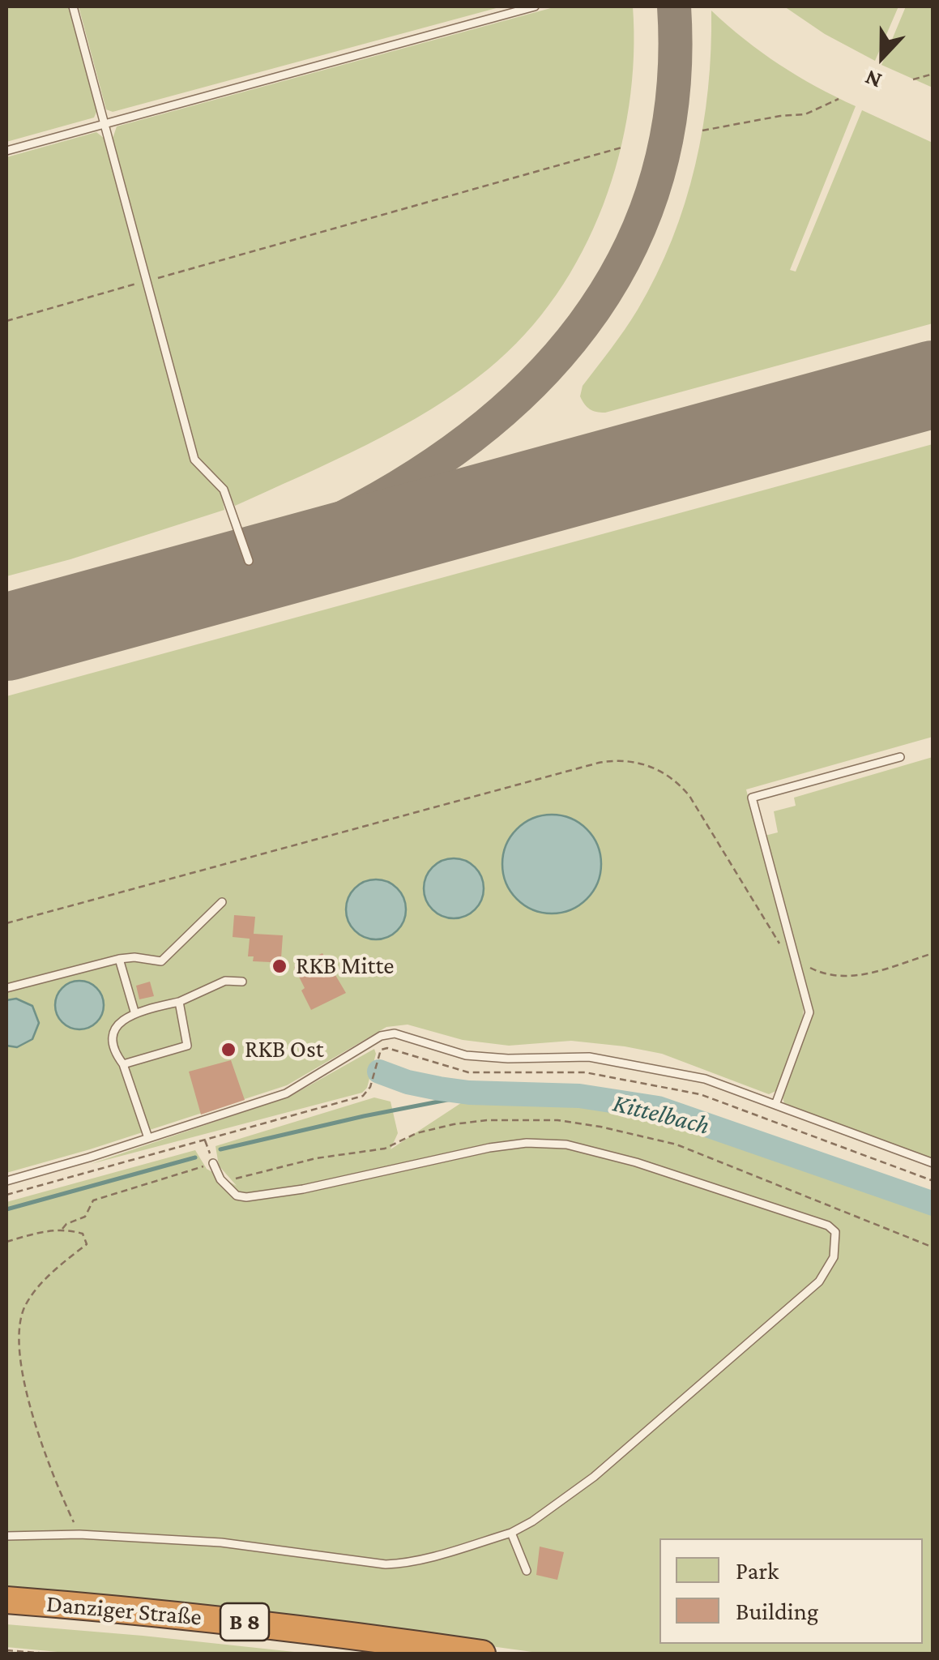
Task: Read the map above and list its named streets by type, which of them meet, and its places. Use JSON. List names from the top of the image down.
{
  "streets": {
    "highway": ["Danziger Straße", "B 8"]
  },
  "water": ["Kittelbach"],
  "places": ["RKB Mitte", "RKB Ost"],
  "legend": ["Park", "Building"],
  "north": "bottom"
}
